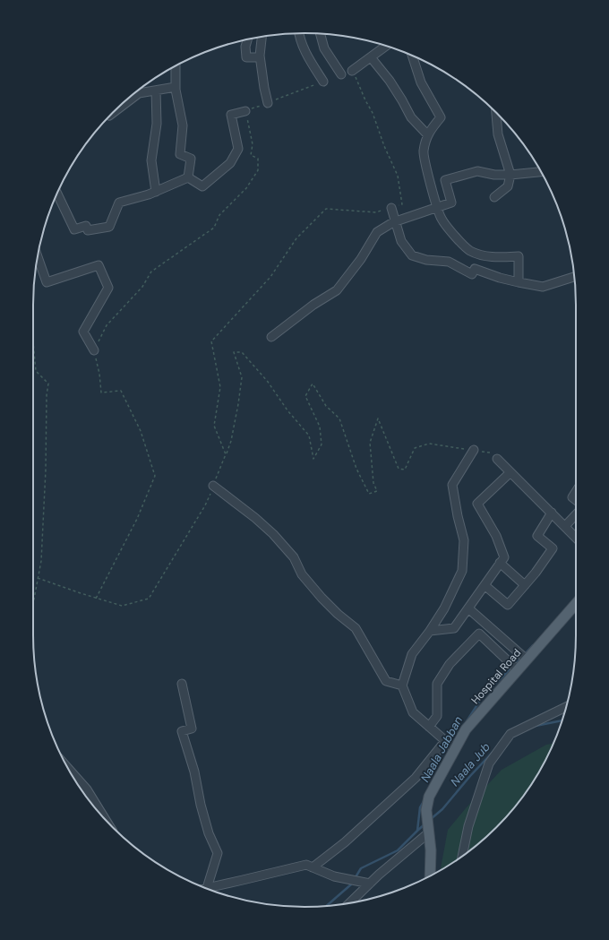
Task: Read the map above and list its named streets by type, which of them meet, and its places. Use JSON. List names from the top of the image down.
{
  "streets": {
    "main road": ["Hospital Road"]
  },
  "water": ["Naala Jabban", "Naala Jub"]
}
